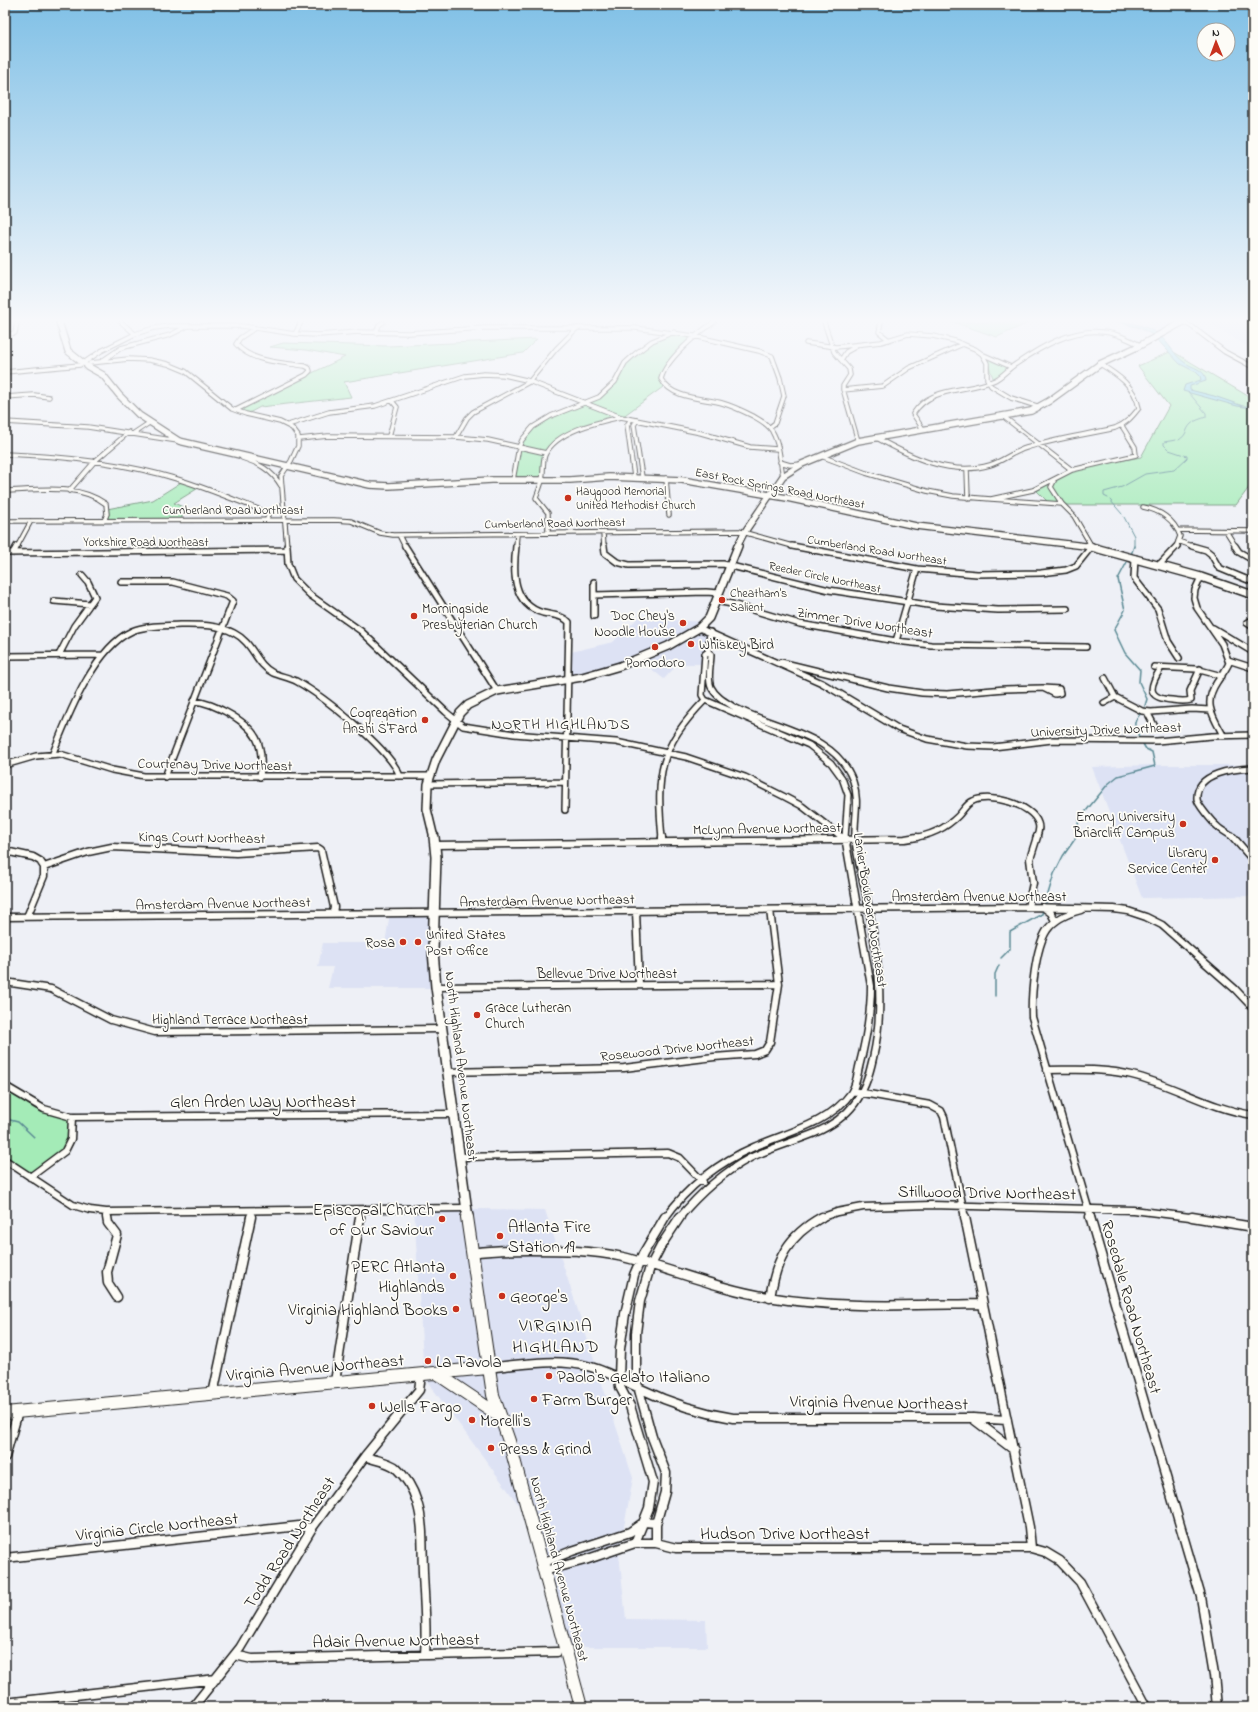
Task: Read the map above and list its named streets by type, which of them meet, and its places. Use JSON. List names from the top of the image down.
{
  "streets": {
    "street": [
      "East Rock Springs Road Northeast",
      "Cumberland Road Northeast",
      "Yorkshire Road Northeast",
      "Reeder Circle Northeast",
      "Zimmer Drive Northeast",
      "University Drive Northeast",
      "Courtenay Drive Northeast",
      "McLynn Avenue Northeast",
      "Kings Court Northeast",
      "Amsterdam Avenue Northeast",
      "Lanier Boulevard Northeast",
      "Bellevue Drive Northeast",
      "Highland Terrace Northeast",
      "Rosewood Drive Northeast",
      "North Highland Avenue Northeast",
      "Glen Arden Way Northeast",
      "Stillwood Drive Northeast",
      "Rosedale Road Northeast",
      "Virginia Avenue Northeast",
      "Virginia Circle Northeast",
      "Hudson Drive Northeast",
      "Todd Road Northeast",
      "Adair Avenue Northeast"
    ]
  },
  "crossings": [
    ["East Rock Springs Road Northeast", "Cumberland Road Northeast"],
    ["East Rock Springs Road Northeast", "North Highland Avenue Northeast"],
    ["Cumberland Road Northeast", "Reeder Circle Northeast"],
    ["Cumberland Road Northeast", "North Highland Avenue Northeast"],
    ["Reeder Circle Northeast", "North Highland Avenue Northeast"],
    ["Zimmer Drive Northeast", "North Highland Avenue Northeast"],
    ["University Drive Northeast", "North Highland Avenue Northeast"],
    ["Courtenay Drive Northeast", "North Highland Avenue Northeast"],
    ["McLynn Avenue Northeast", "Amsterdam Avenue Northeast"],
    ["McLynn Avenue Northeast", "Lanier Boulevard Northeast"],
    ["McLynn Avenue Northeast", "North Highland Avenue Northeast"],
    ["Kings Court Northeast", "Amsterdam Avenue Northeast"],
    ["Amsterdam Avenue Northeast", "Lanier Boulevard Northeast"],
    ["Amsterdam Avenue Northeast", "Rosewood Drive Northeast"],
    ["Amsterdam Avenue Northeast", "North Highland Avenue Northeast"],
    ["Amsterdam Avenue Northeast", "Rosedale Road Northeast"],
    ["Lanier Boulevard Northeast", "Virginia Avenue Northeast"],
    ["Lanier Boulevard Northeast", "Hudson Drive Northeast"],
    ["Bellevue Drive Northeast", "Rosewood Drive Northeast"],
    ["Bellevue Drive Northeast", "North Highland Avenue Northeast"],
    ["Highland Terrace Northeast", "North Highland Avenue Northeast"],
    ["Rosewood Drive Northeast", "North Highland Avenue Northeast"],
    ["North Highland Avenue Northeast", "Glen Arden Way Northeast"],
    ["North Highland Avenue Northeast", "Virginia Avenue Northeast"],
    ["North Highland Avenue Northeast", "Hudson Drive Northeast"],
    ["Stillwood Drive Northeast", "Rosedale Road Northeast"],
    ["Virginia Avenue Northeast", "Todd Road Northeast"],
    ["Virginia Circle Northeast", "Todd Road Northeast"],
    ["Todd Road Northeast", "Adair Avenue Northeast"]
  ],
  "districts": ["NORTH HIGHLANDS", "VIRGINIA HIGHLAND"],
  "places": [
    "Haygood Memorial United Methodist Church",
    "Cheatham's Salient",
    "Morningside Presbyterian Church",
    "Doc Chey's Noodle House",
    "Whiskey Bird",
    "Pomodoro",
    "Cogregation Anshi S'Fard",
    "Emory University Briarcliff Campus",
    "Library Service Center",
    "Rosa",
    "United States Post Office",
    "Grace Lutheran Church",
    "Episcopal Church of Our Saviour",
    "Atlanta Fire Station 19",
    "PERC Atlanta Highlands",
    "George's",
    "Virginia Highland Books",
    "La Tavola",
    "Paolo's Gelato Italiano",
    "Farm Burger",
    "Wells Fargo",
    "Morelli's",
    "Press & Grind"
  ],
  "north": "top"
}
